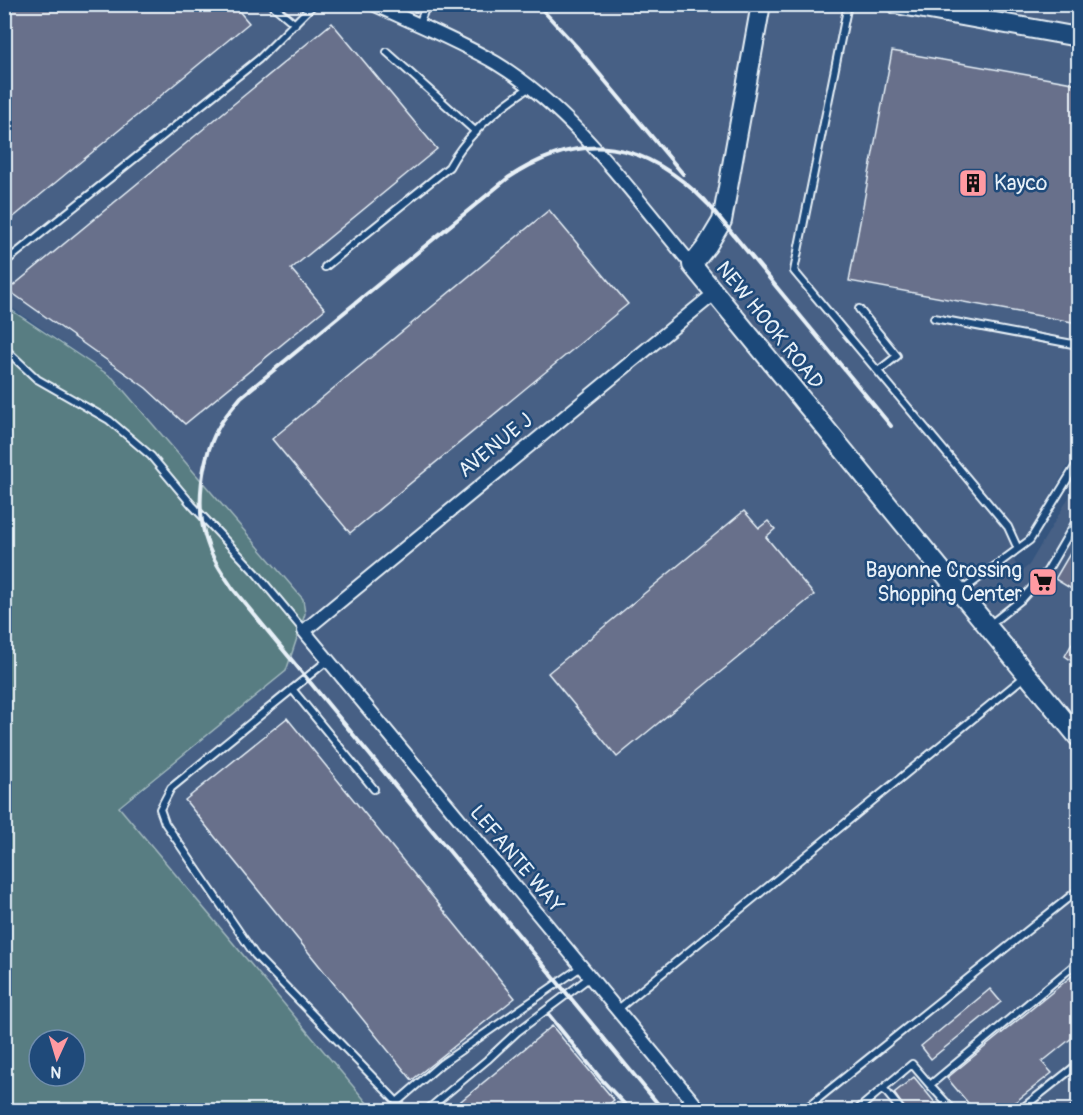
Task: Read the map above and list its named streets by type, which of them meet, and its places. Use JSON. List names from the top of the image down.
{
  "streets": {
    "street": ["NEW HOOK ROAD", "AVENUE J", "LEFANTE WAY"]
  },
  "crossings": [
    ["NEW HOOK ROAD", "AVENUE J"],
    ["AVENUE J", "LEFANTE WAY"]
  ],
  "places": {
    "building": ["Kayco"],
    "supermarket": ["Bayonne Crossing Shopping Center"]
  },
  "north": "bottom"
}
